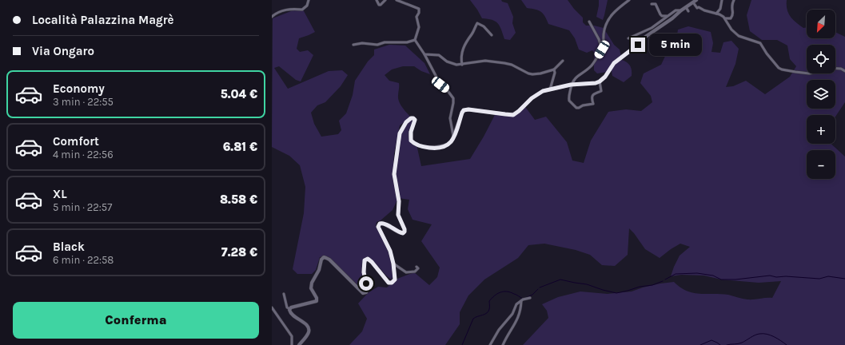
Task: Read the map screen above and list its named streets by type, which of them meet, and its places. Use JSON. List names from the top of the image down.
{
  "north": "bottom left",
  "page": {
    "banner": ["Località Palazzina Magrè", "Via Ongaro"],
    "map_buttons": ["+", "−"],
    "bubble": "5 min",
    "list": [
      {
        "name": "Economy",
        "note": "3 min · 22:55",
        "value": "5.04 €"
      },
      {
        "name": "Comfort",
        "note": "4 min · 22:56",
        "value": "6.81 €"
      },
      {
        "name": "XL",
        "note": "5 min · 22:57",
        "value": "8.58 €"
      },
      {
        "name": "Black",
        "note": "6 min · 22:58",
        "value": "7.28 €"
      }
    ],
    "buttons": "Conferma"
  }
}
